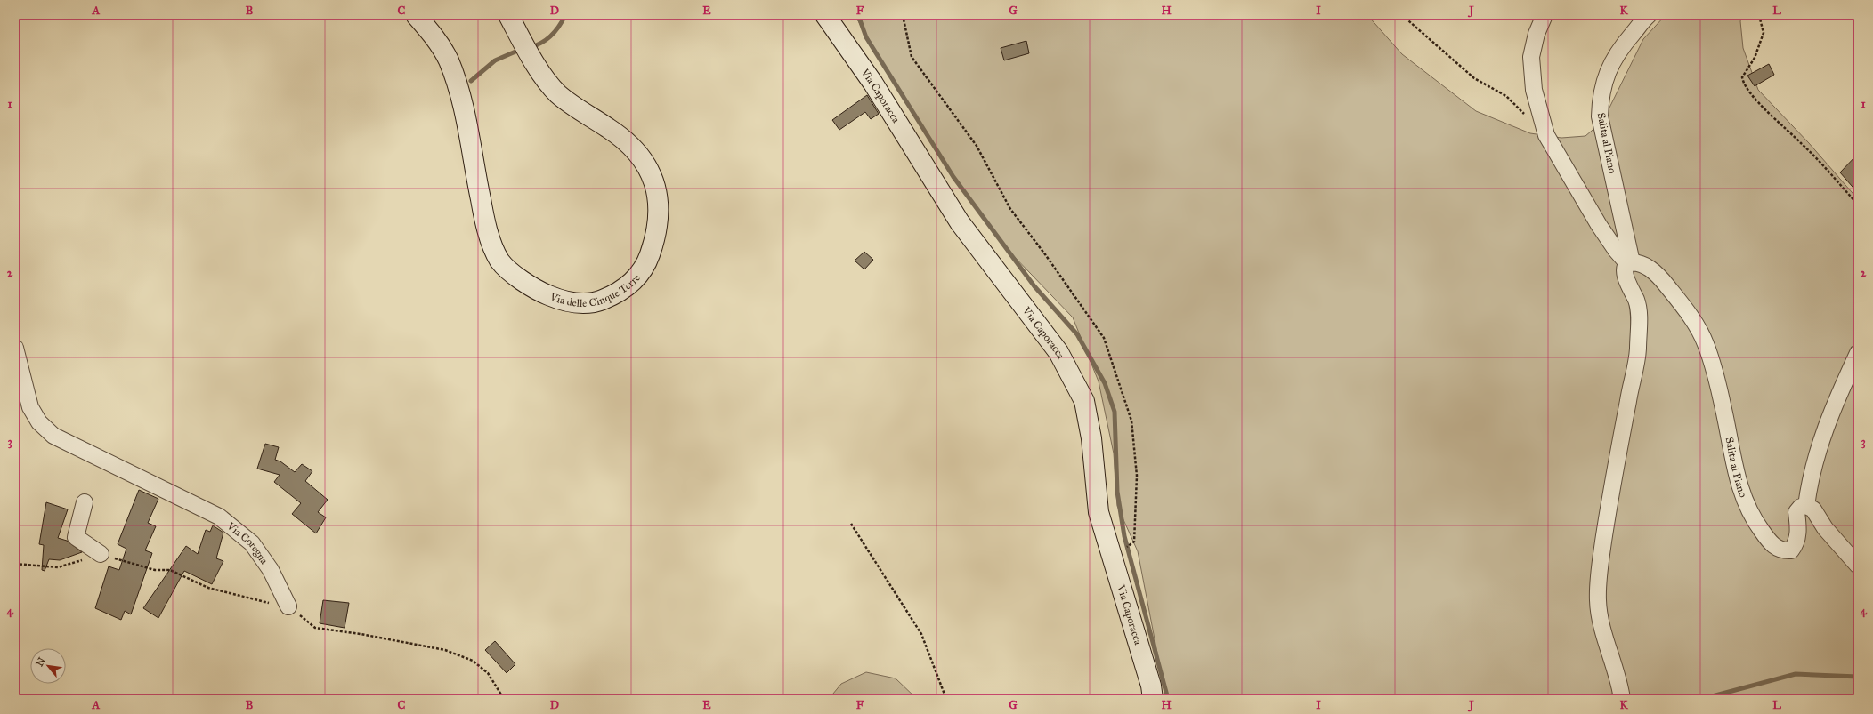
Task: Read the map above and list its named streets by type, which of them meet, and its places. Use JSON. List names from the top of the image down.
{
  "streets": {
    "street": [
      "Via Caporacca",
      "Salita al Piano",
      "Via delle Cinque Terre",
      "Via Coregna"
    ]
  },
  "north": "top left",
  "grid": {
    "columns": [
      "A",
      "B",
      "C",
      "D",
      "E",
      "F",
      "G",
      "H",
      "I",
      "J",
      "K",
      "L"
    ],
    "rows": [
      "1",
      "2",
      "3",
      "4"
    ]
  }
}
